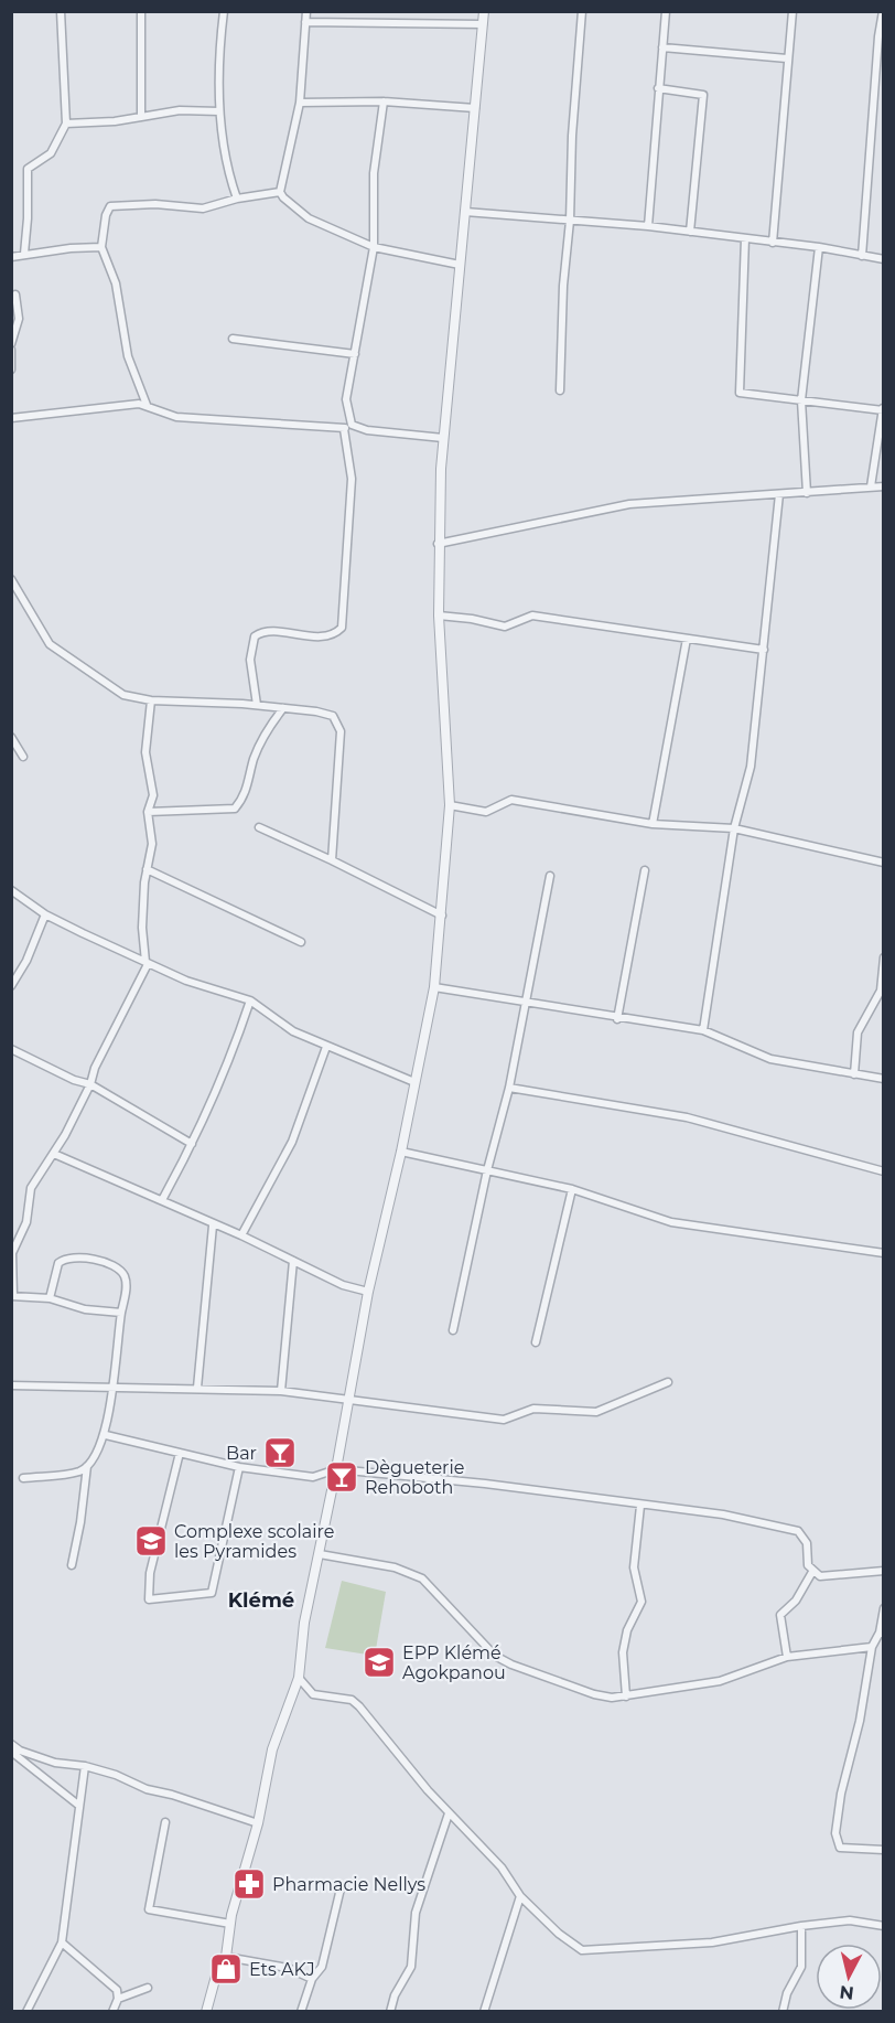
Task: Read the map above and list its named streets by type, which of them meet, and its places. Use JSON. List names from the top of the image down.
{
  "districts": ["Klémé"],
  "places": {
    "bar": ["Bar", "Dègueterie Rehoboth"],
    "school or university": ["Complexe scolaire les Pyramides", "EPP Klémé Agokpanou"],
    "pharmacy": ["Pharmacie Nellys"],
    "shop": ["Ets AKJ"]
  },
  "north": "bottom"
}
